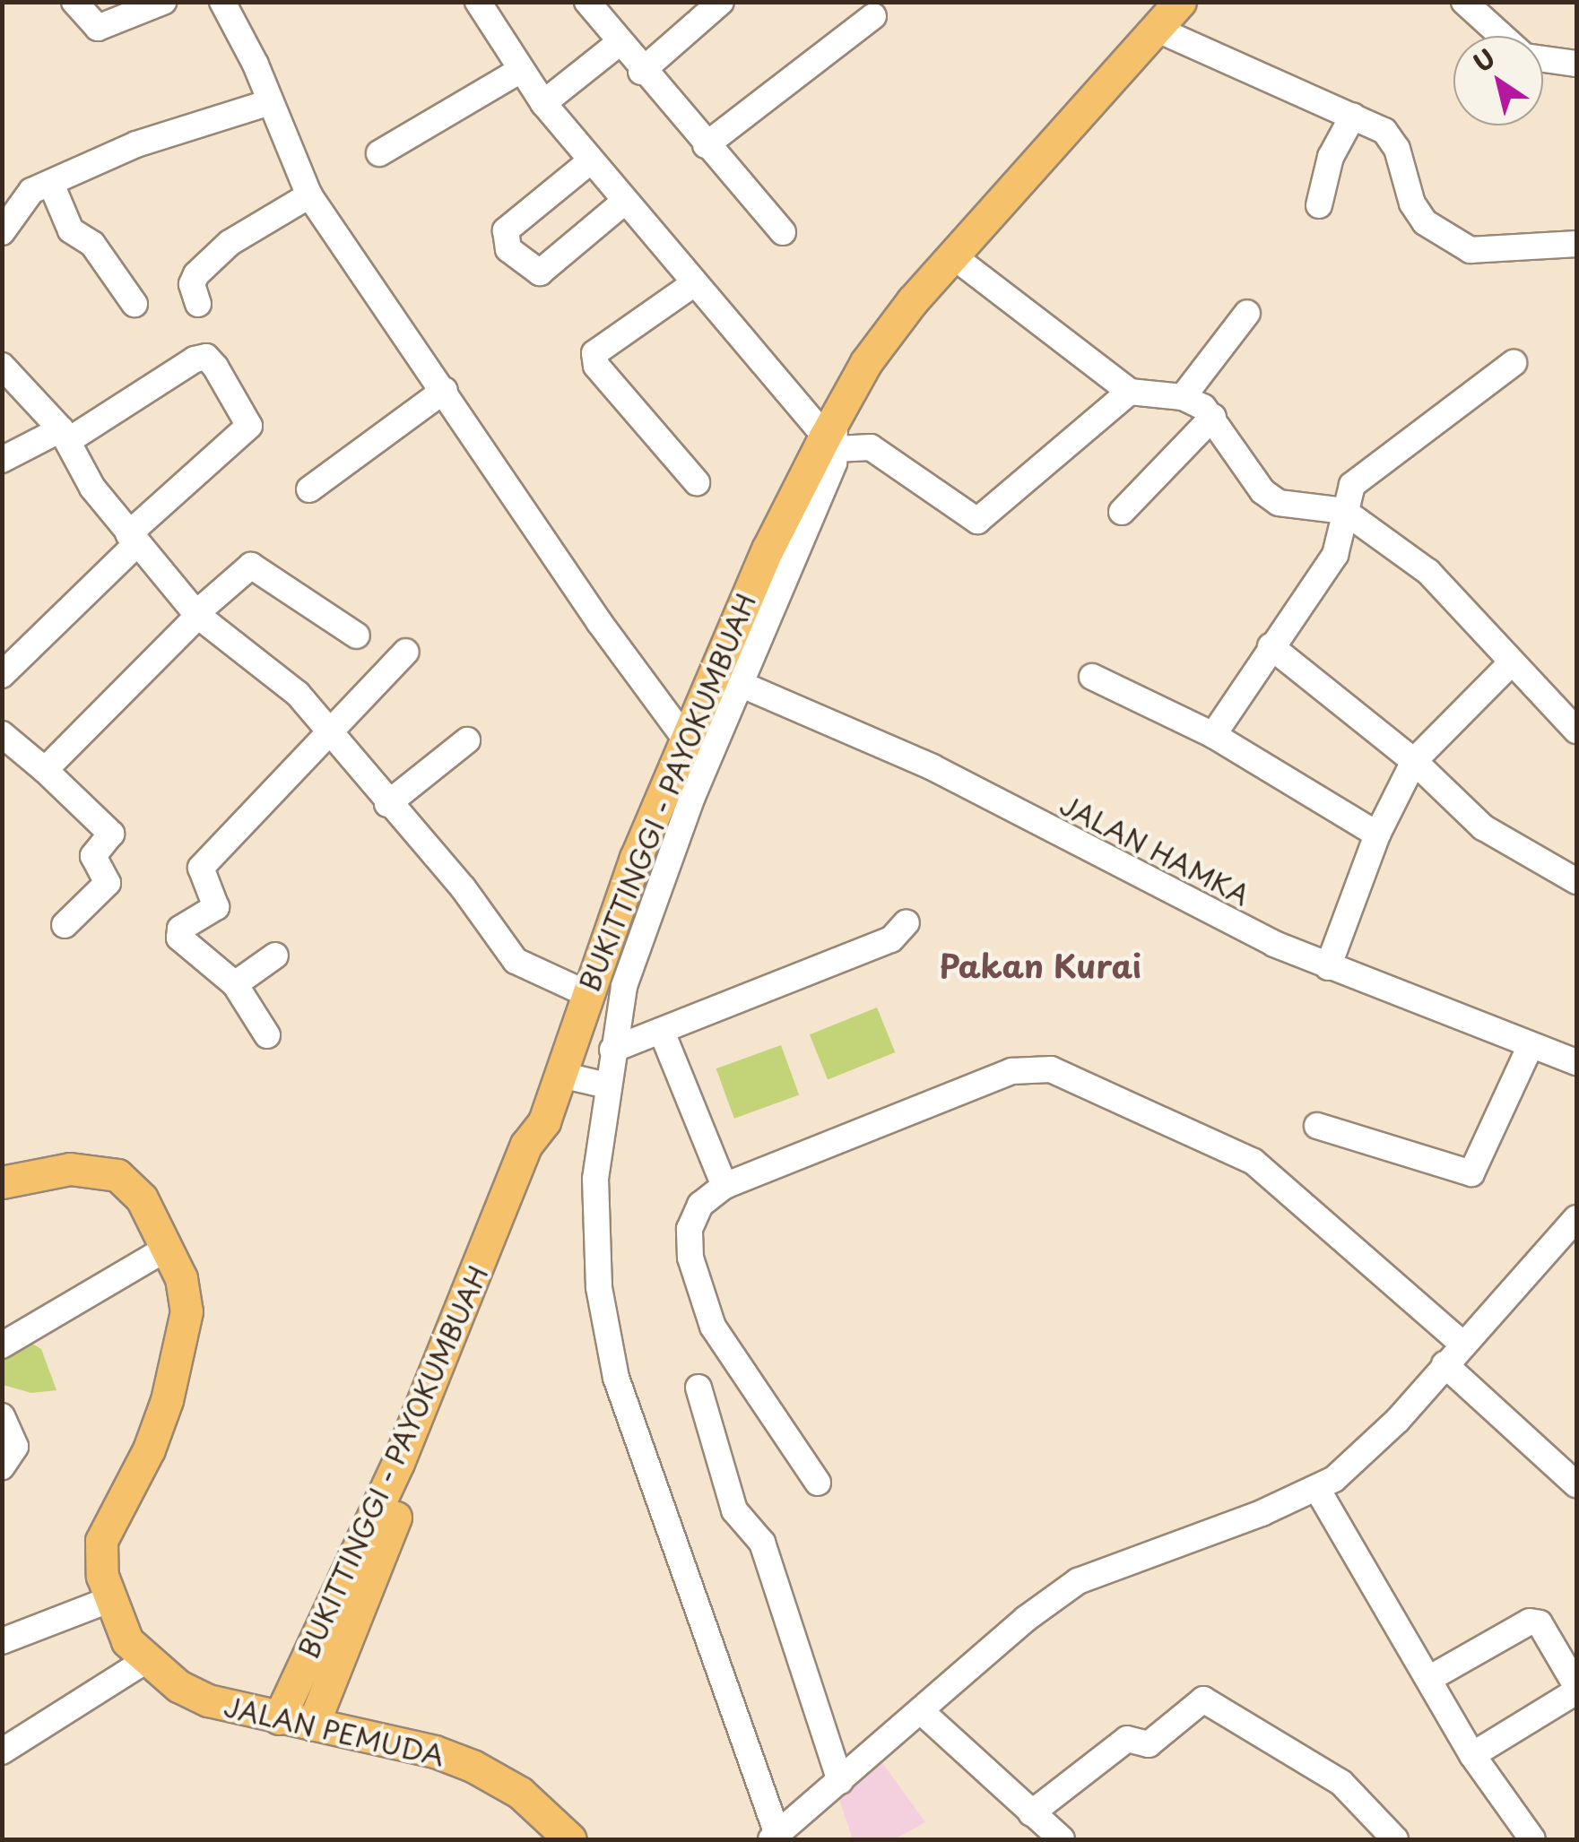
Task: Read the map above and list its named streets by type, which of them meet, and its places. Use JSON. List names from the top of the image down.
{
  "streets": {
    "main road": ["BUKITTINGGI - PAYOKUMBUAH", "JALAN PEMUDA"],
    "street": ["JALAN HAMKA"]
  },
  "crossings": [
    ["BUKITTINGGI - PAYOKUMBUAH", "JALAN HAMKA"],
    ["BUKITTINGGI - PAYOKUMBUAH", "JALAN PEMUDA"]
  ],
  "districts": ["Pakan Kurai"],
  "north": "top left"
}
